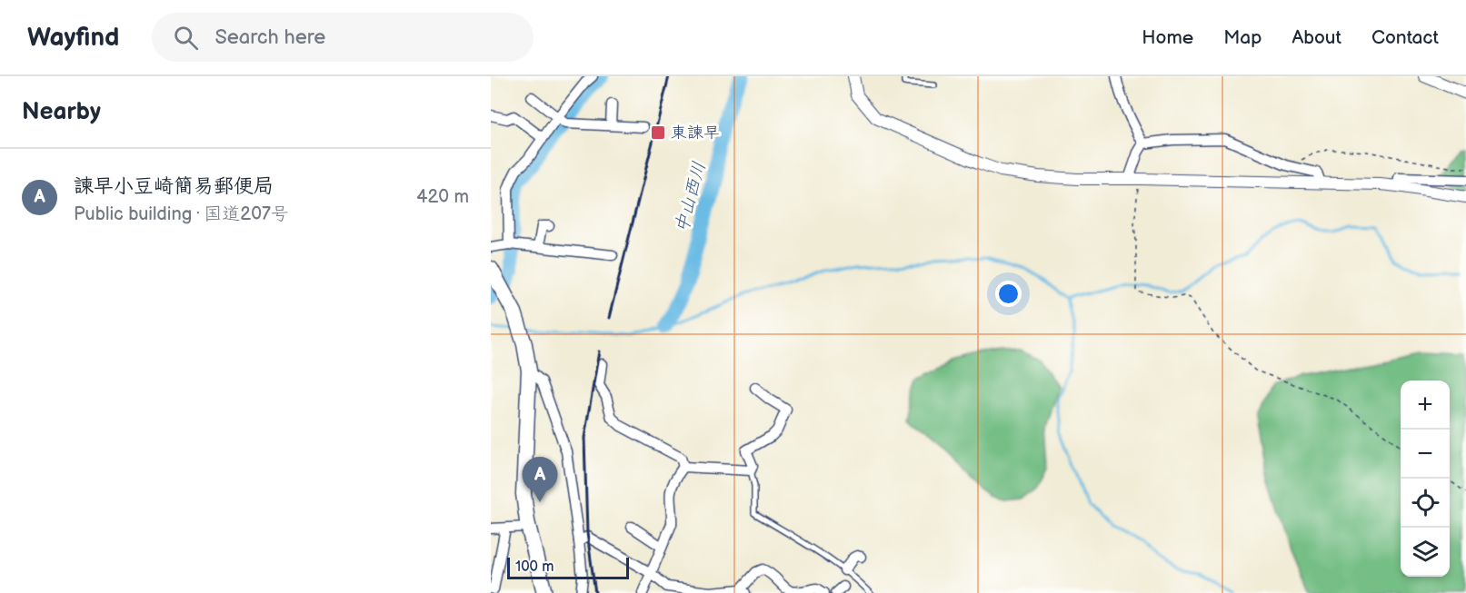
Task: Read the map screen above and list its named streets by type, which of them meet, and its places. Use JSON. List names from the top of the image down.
{
  "water": ["中山西川"],
  "places": {
    "transit": ["東諫早"]
  },
  "scale_bar": "100 m",
  "page": {
    "header": "Wayfind",
    "search": "Search here",
    "nav": [
      "Home",
      "Map",
      "About",
      "Contact"
    ],
    "heading": "Nearby",
    "list": [
      {
        "mark": "A",
        "name": "諫早小豆崎簡易郵便局",
        "note": "Public building · 国道207号",
        "value": "420 m"
      }
    ],
    "map_buttons": ["+", "−"],
    "pins": "A",
    "scale": "100 m"
  }
}
